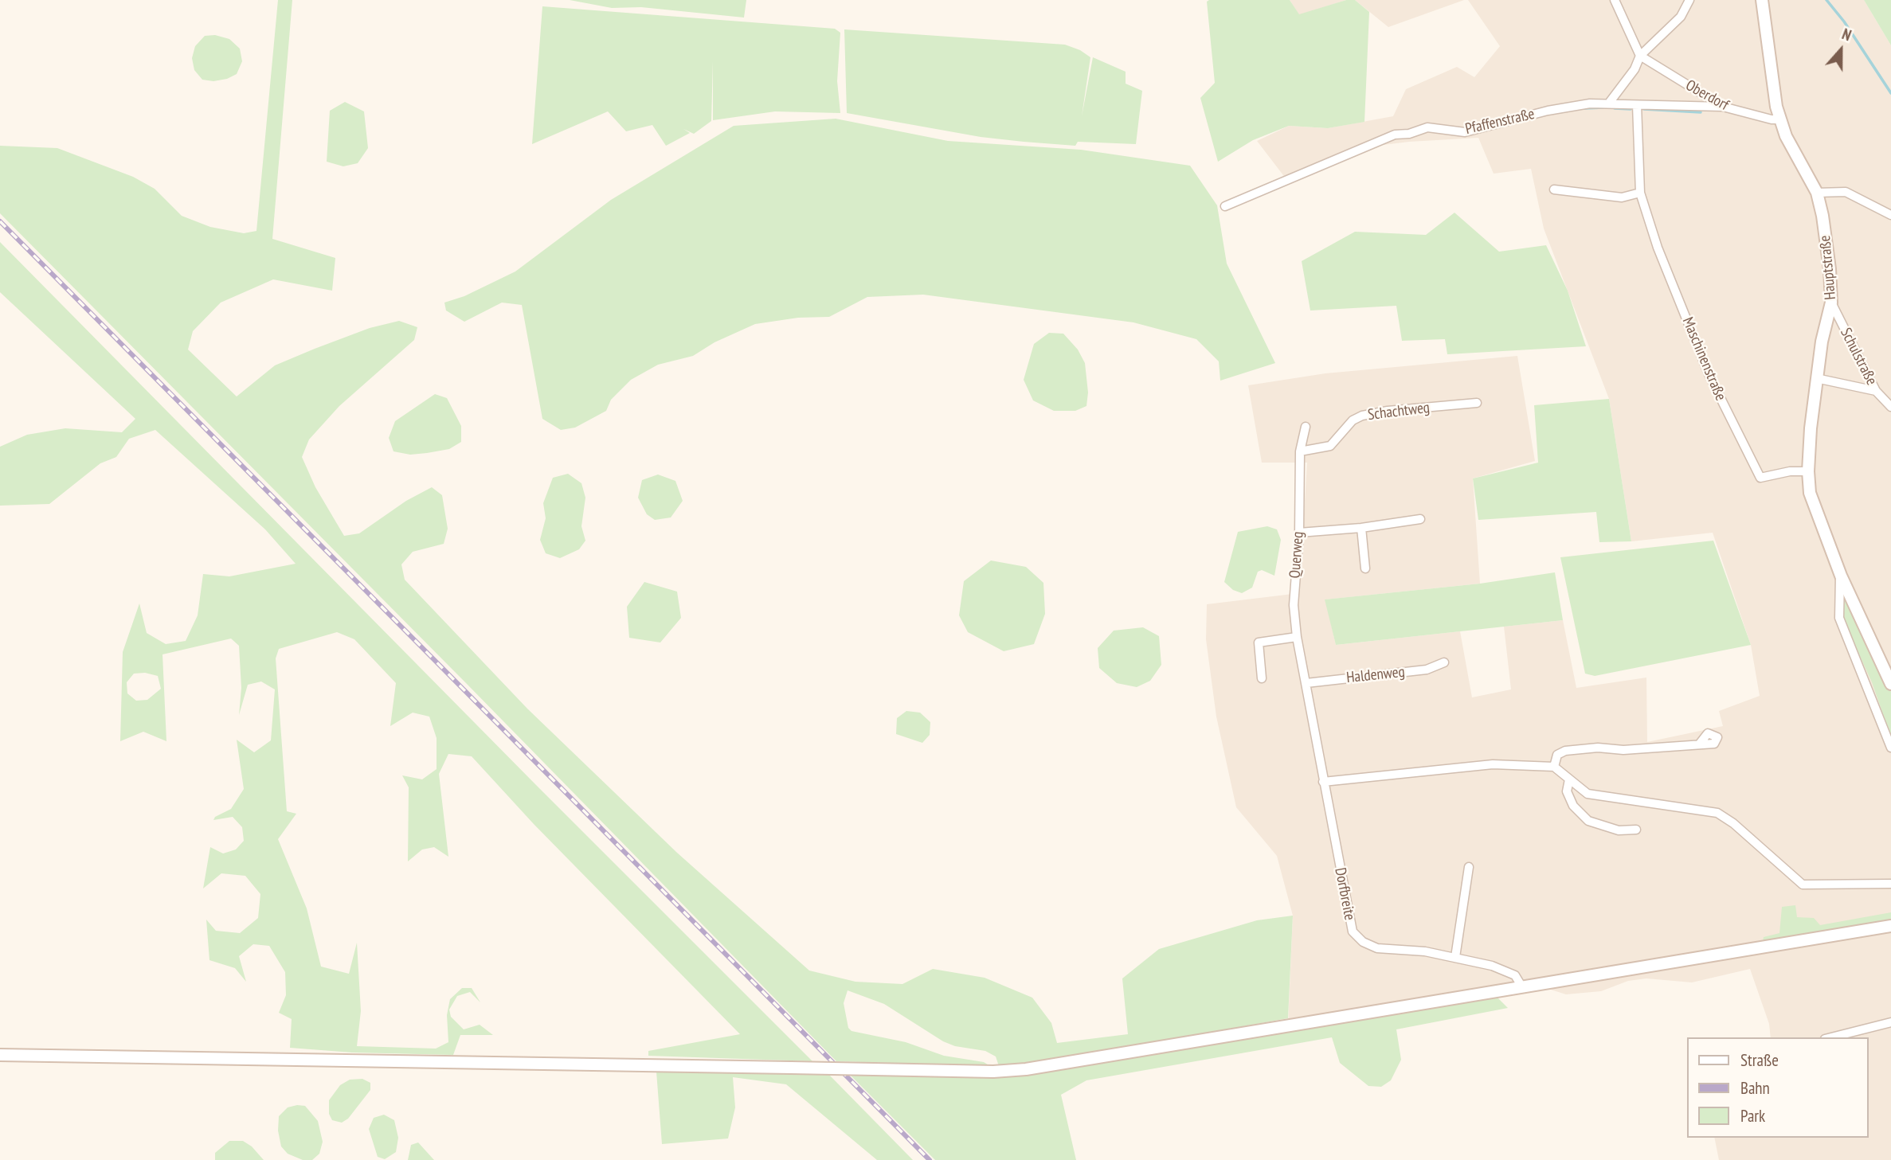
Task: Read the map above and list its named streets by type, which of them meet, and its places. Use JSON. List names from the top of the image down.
{
  "streets": {
    "main road": ["Hauptstraße"],
    "street": [
      "Oberdorf",
      "Pfaffenstraße",
      "Schulstraße",
      "Maschinenstraße",
      "Schachtweg",
      "Querweg",
      "Haldenweg",
      "Dorfbreite"
    ]
  },
  "crossings": [
    ["Oberdorf", "Pfaffenstraße"],
    ["Oberdorf", "Hauptstraße"],
    ["Pfaffenstraße", "Maschinenstraße"],
    ["Hauptstraße", "Schulstraße"],
    ["Hauptstraße", "Maschinenstraße"],
    ["Schachtweg", "Querweg"],
    ["Querweg", "Haldenweg"],
    ["Querweg", "Dorfbreite"],
    ["Haldenweg", "Dorfbreite"]
  ],
  "legend": ["Straße", "Bahn", "Park"],
  "north": "top"
}
